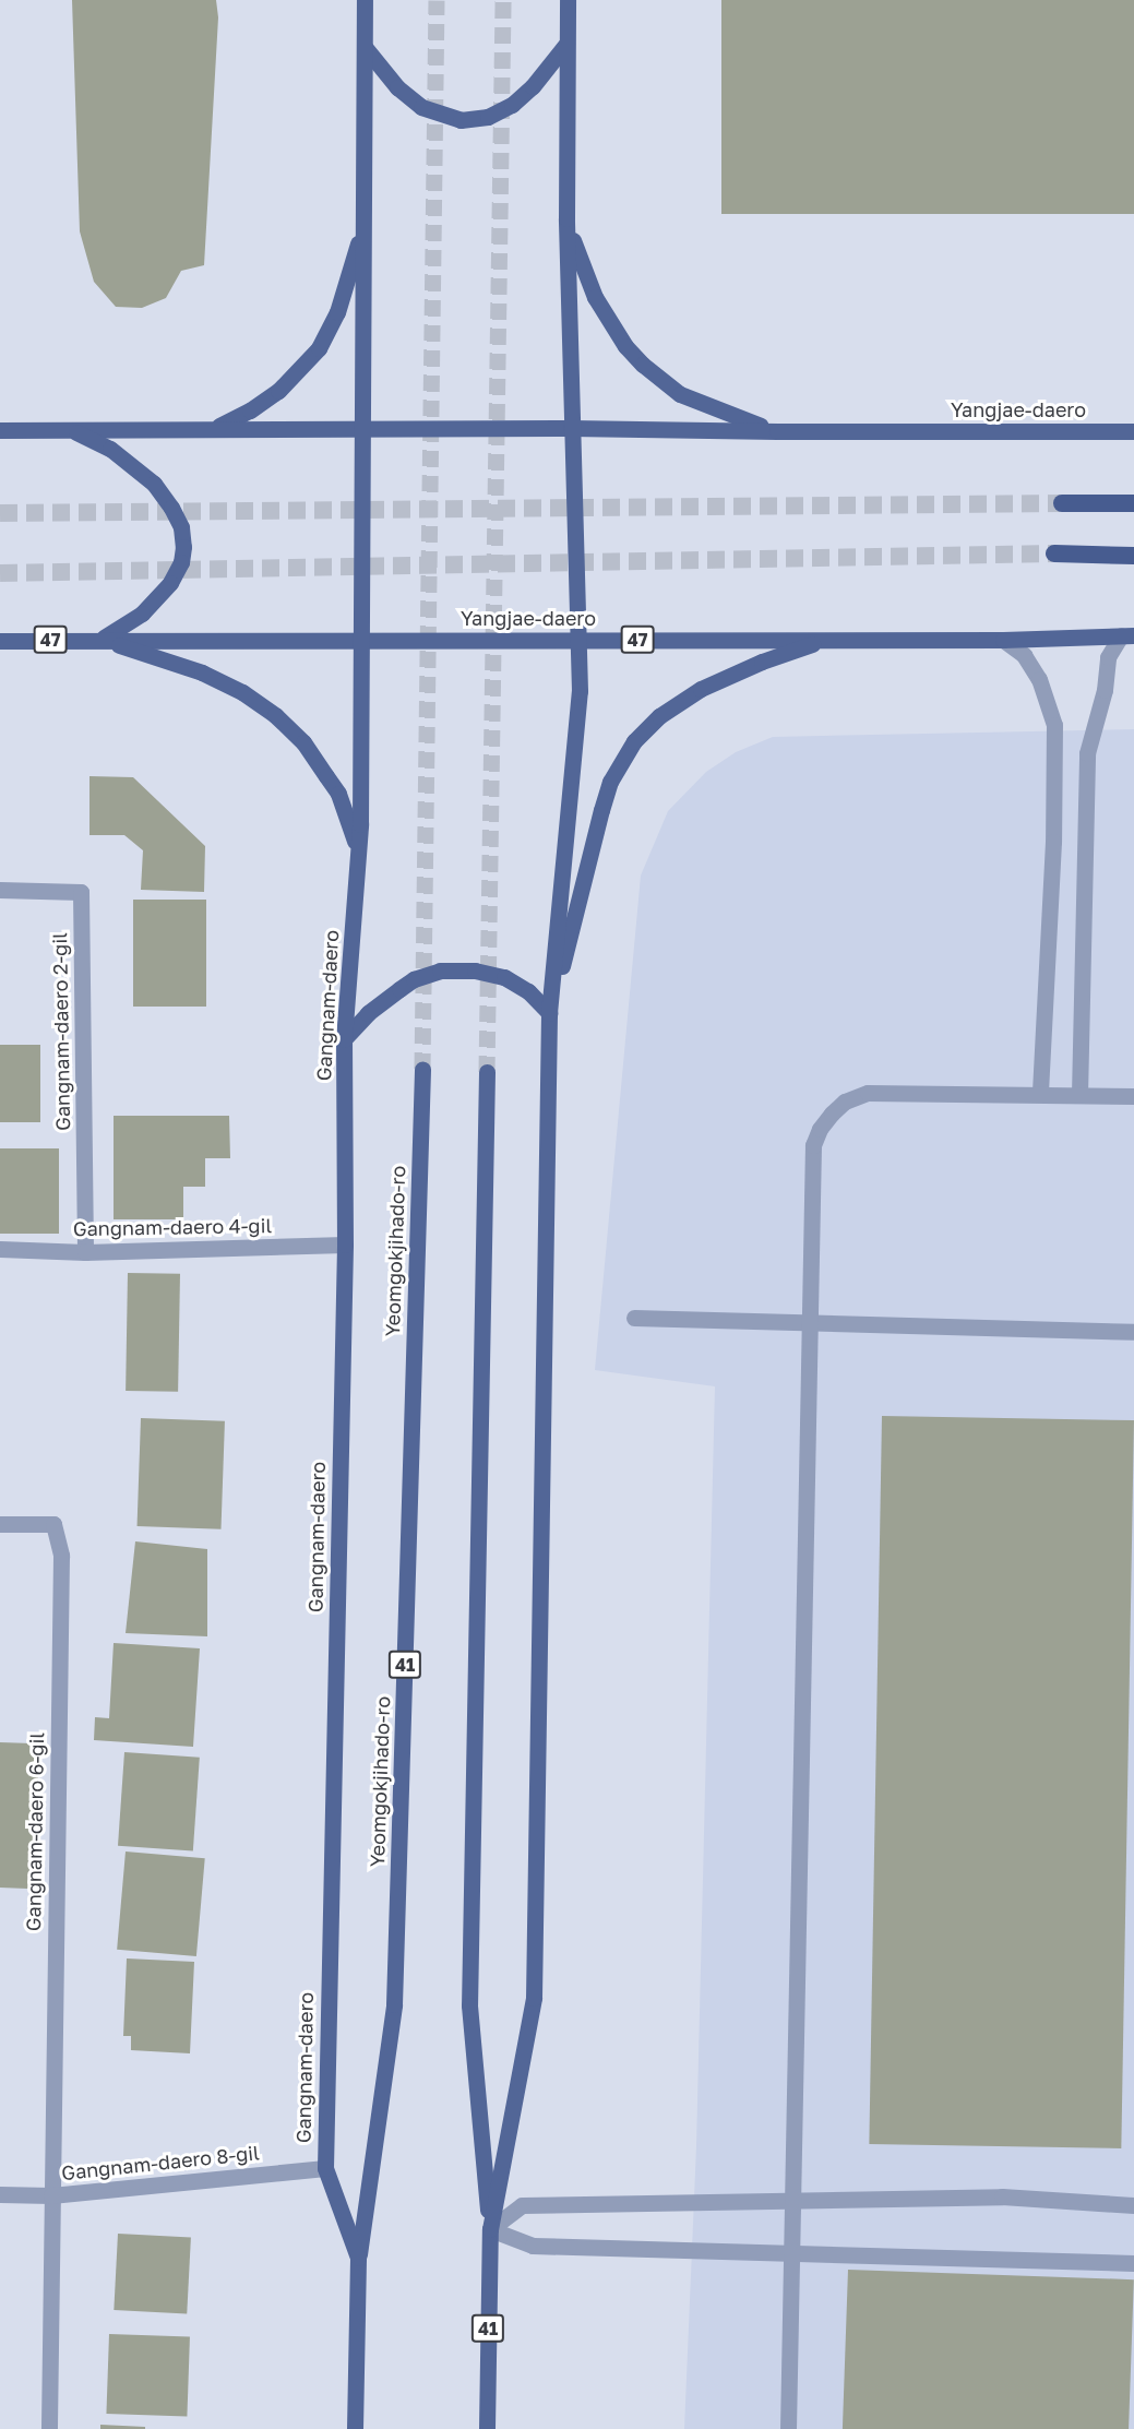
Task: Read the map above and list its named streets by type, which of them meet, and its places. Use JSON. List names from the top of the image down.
{
  "streets": {
    "main road": [
      "Yangjae-daero",
      "47",
      "Gangnam-daero",
      "Yeomgokjihado-ro",
      "41"
    ],
    "street": [
      "Gangnam-daero 2-gil",
      "Gangnam-daero 4-gil",
      "Gangnam-daero 6-gil",
      "Gangnam-daero 8-gil"
    ]
  },
  "crossings": [
    ["Yangjae-daero", "Gangnam-daero"],
    ["Gangnam-daero", "Gangnam-daero 4-gil"],
    ["Gangnam-daero", "Yeomgokjihado-ro"],
    ["Gangnam-daero", "Gangnam-daero 8-gil"],
    ["Gangnam-daero 2-gil", "Gangnam-daero 4-gil"],
    ["Gangnam-daero 6-gil", "Gangnam-daero 8-gil"]
  ]
}
